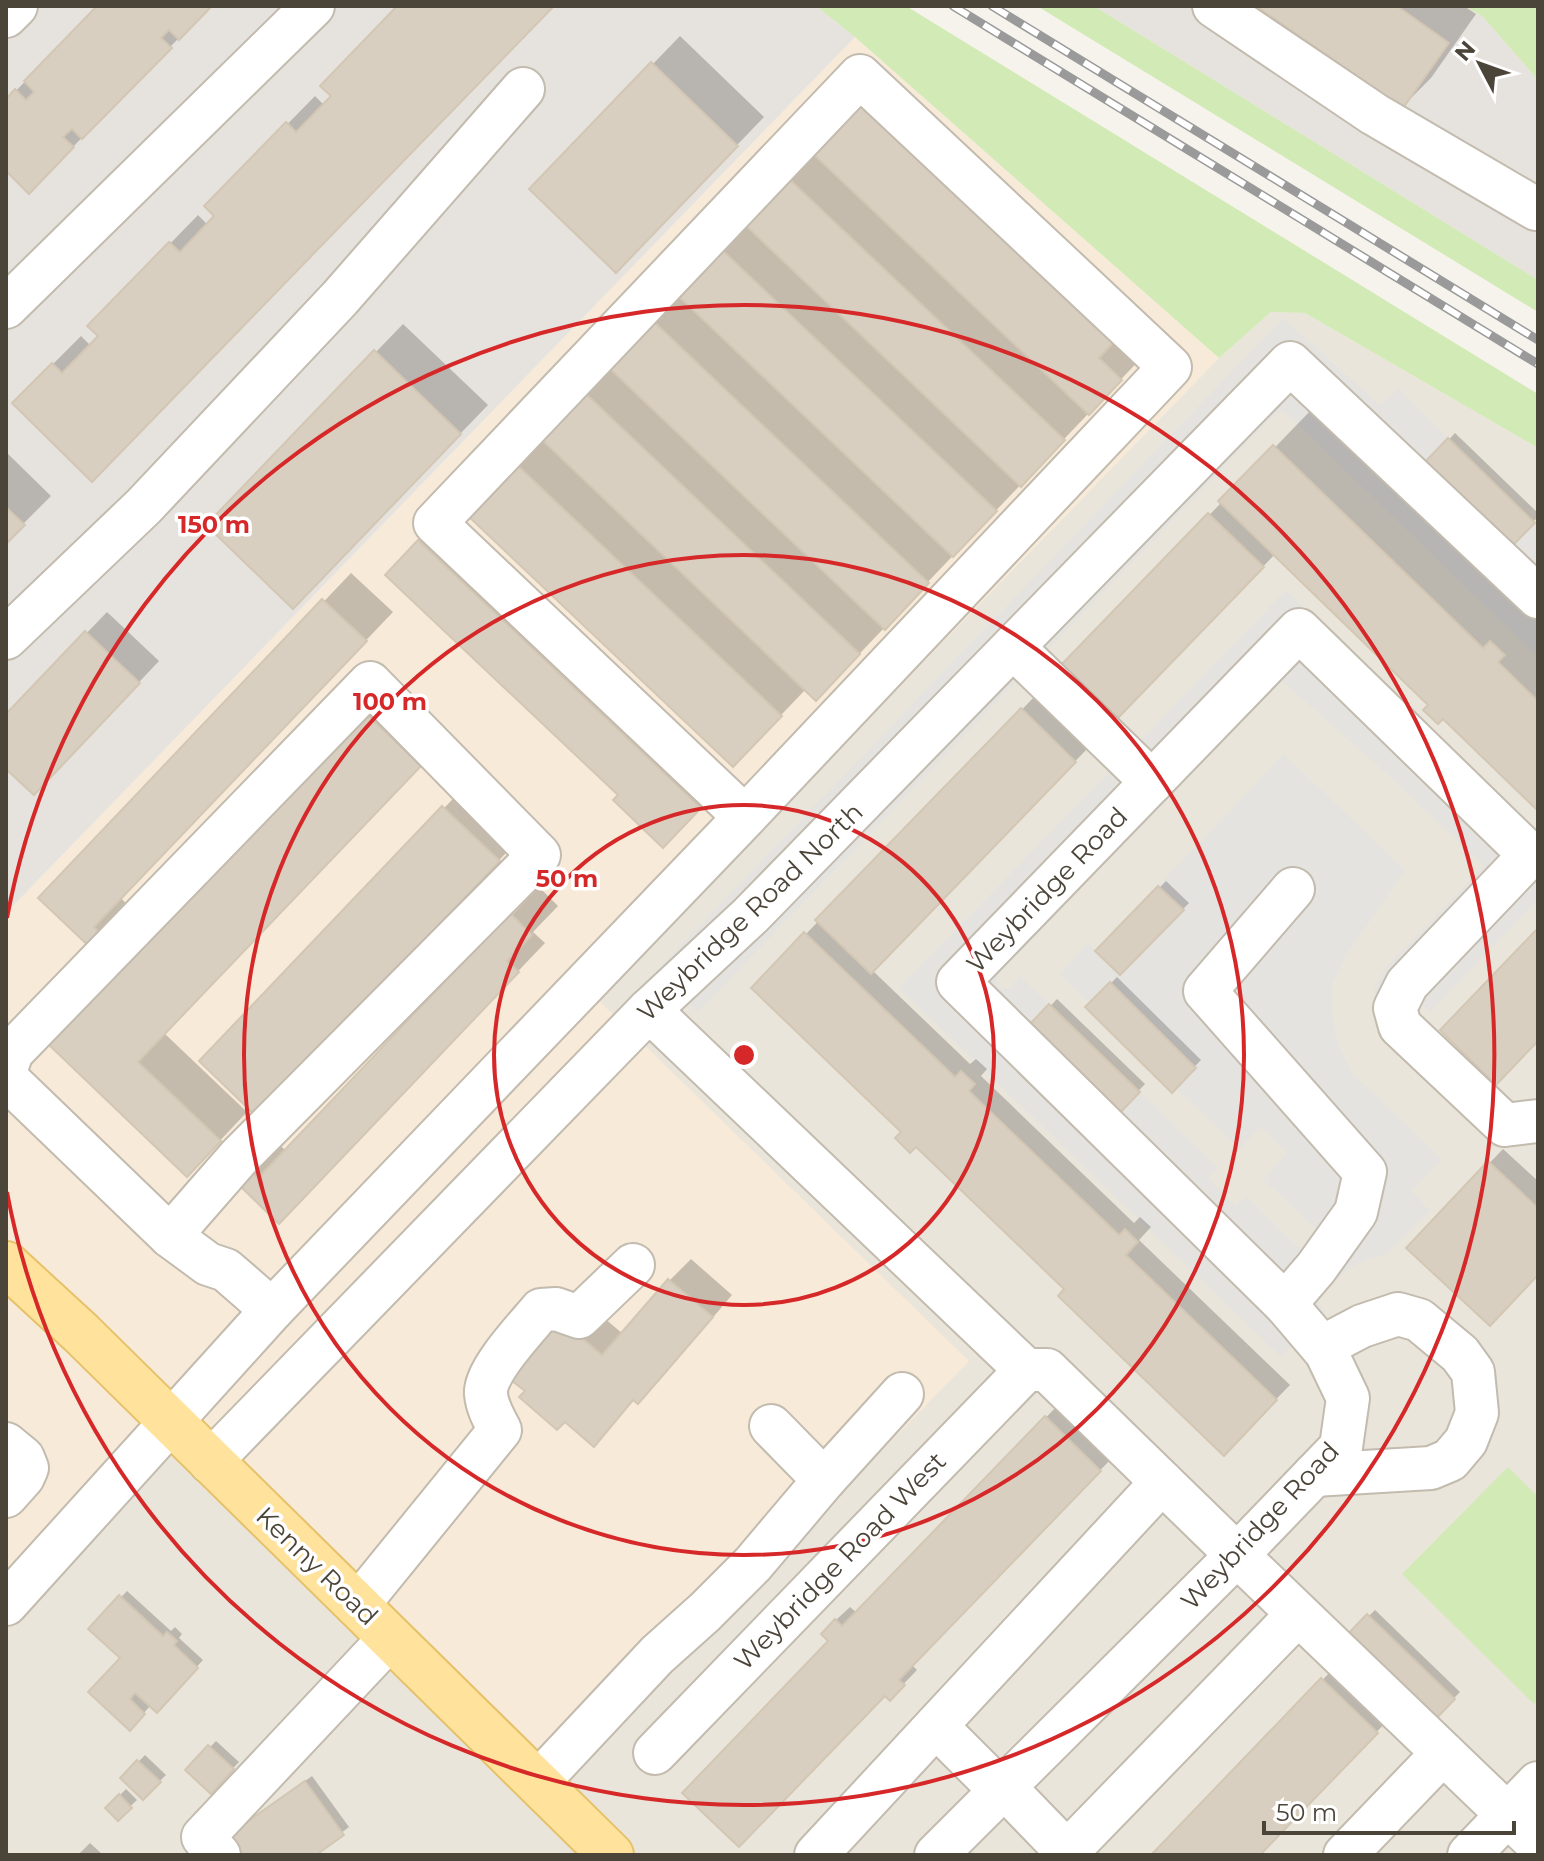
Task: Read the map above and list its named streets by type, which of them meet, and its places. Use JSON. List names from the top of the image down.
{
  "streets": {
    "main road": ["Kenny Road"],
    "street": ["Weybridge Road", "Weybridge Road North", "Weybridge Road West"]
  },
  "crossings": [
    ["Weybridge Road North", "Kenny Road"]
  ],
  "scale_bar": "50 m",
  "north": "top left",
  "rings": ["150 m", "100 m", "50 m"]
}
